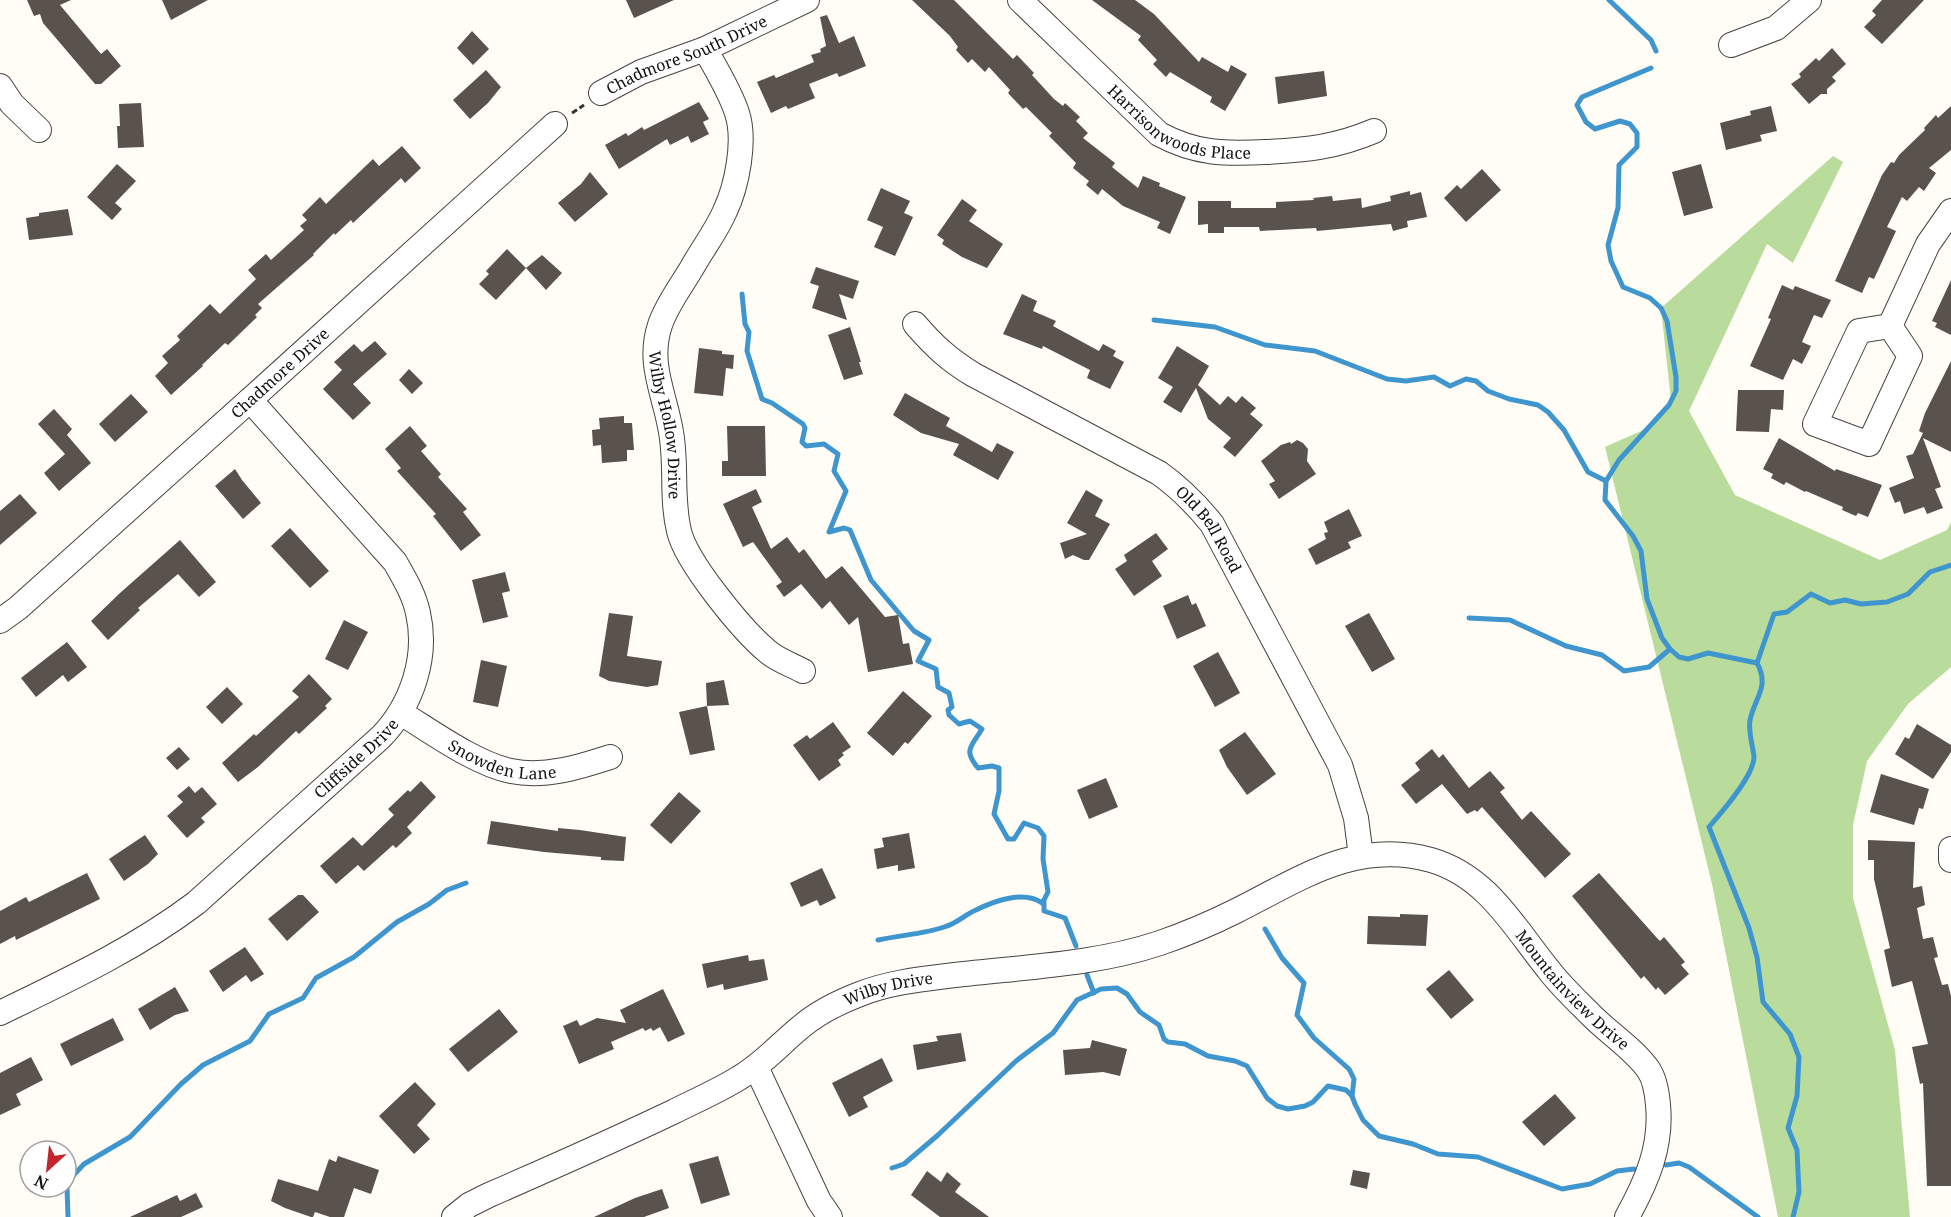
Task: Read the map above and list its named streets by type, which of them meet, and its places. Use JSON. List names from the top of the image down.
{
  "streets": {
    "street": [
      "Chadmore South Drive",
      "Harrisonwoods Place",
      "Chadmore Drive",
      "Wilby Hollow Drive",
      "Old Bell Road",
      "Snowden Lane",
      "Cliffside Drive",
      "Mountainview Drive",
      "Wilby Drive"
    ]
  },
  "crossings": [
    ["Chadmore South Drive", "Wilby Hollow Drive"],
    ["Chadmore Drive", "Cliffside Drive"],
    ["Old Bell Road", "Mountainview Drive"],
    ["Old Bell Road", "Wilby Drive"],
    ["Snowden Lane", "Cliffside Drive"],
    ["Mountainview Drive", "Wilby Drive"]
  ],
  "north": "bottom left"
}
